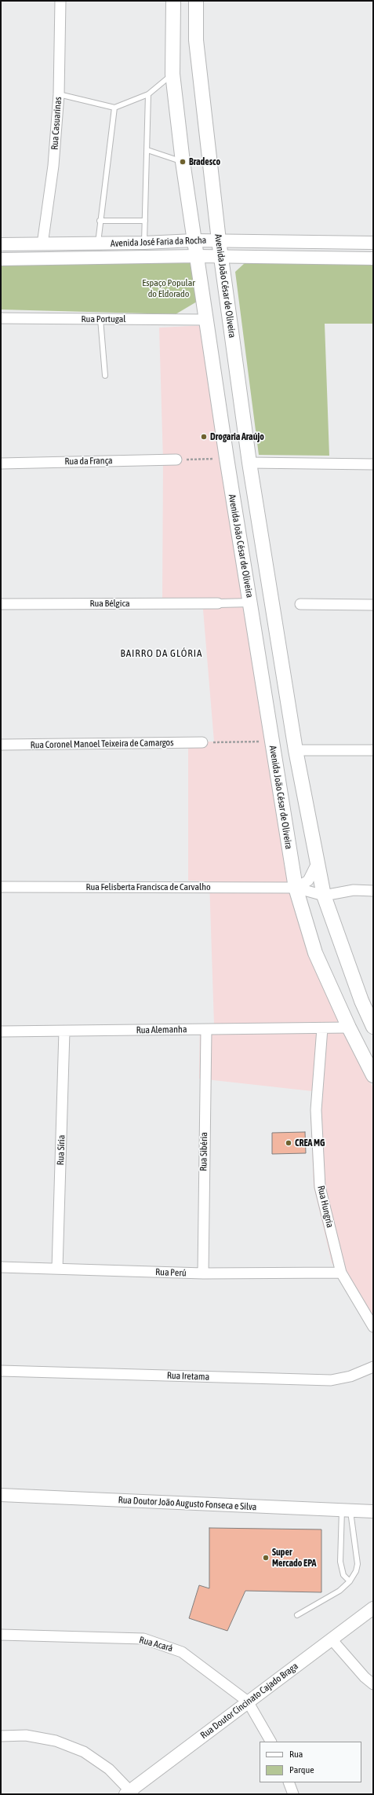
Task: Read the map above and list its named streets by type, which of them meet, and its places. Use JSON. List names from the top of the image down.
{
  "streets": {
    "main road": ["Avenida João César de Oliveira"],
    "street": [
      "Rua Casuarinas",
      "Avenida José Faria da Rocha",
      "Rua Portugal",
      "Rua da França",
      "Rua Bélgica",
      "Rua Coronel Manoel Teixeira de Camargos",
      "Rua Felisberta Francisca de Carvalho",
      "Rua Alemanha",
      "Rua Síria",
      "Rua Sibéria",
      "Rua Hungria",
      "Rua Perú",
      "Rua Iretama",
      "Rua Doutor João Augusto Fonseca e Silva",
      "Rua Acará",
      "Rua Doutor Cincinato Cajado Braga"
    ]
  },
  "crossings": [
    ["Rua Casuarinas", "Avenida José Faria da Rocha"],
    ["Avenida José Faria da Rocha", "Avenida João César de Oliveira"],
    ["Avenida João César de Oliveira", "Rua Portugal"],
    ["Avenida João César de Oliveira", "Rua Felisberta Francisca de Carvalho"],
    ["Rua Alemanha", "Rua Síria"],
    ["Rua Alemanha", "Rua Sibéria"],
    ["Rua Alemanha", "Rua Hungria"],
    ["Rua Síria", "Rua Perú"],
    ["Rua Sibéria", "Rua Perú"],
    ["Rua Hungria", "Rua Perú"],
    ["Rua Acará", "Rua Doutor Cincinato Cajado Braga"]
  ],
  "districts": ["BAIRRO DA GLÓRIA"],
  "parks": ["Espaço Popular do Eldorado"],
  "places": [
    "Bradesco",
    "Drogaria Araújo",
    "CREA MG",
    "Super Mercado EPA"
  ],
  "legend": ["Rua", "Parque"]
}
